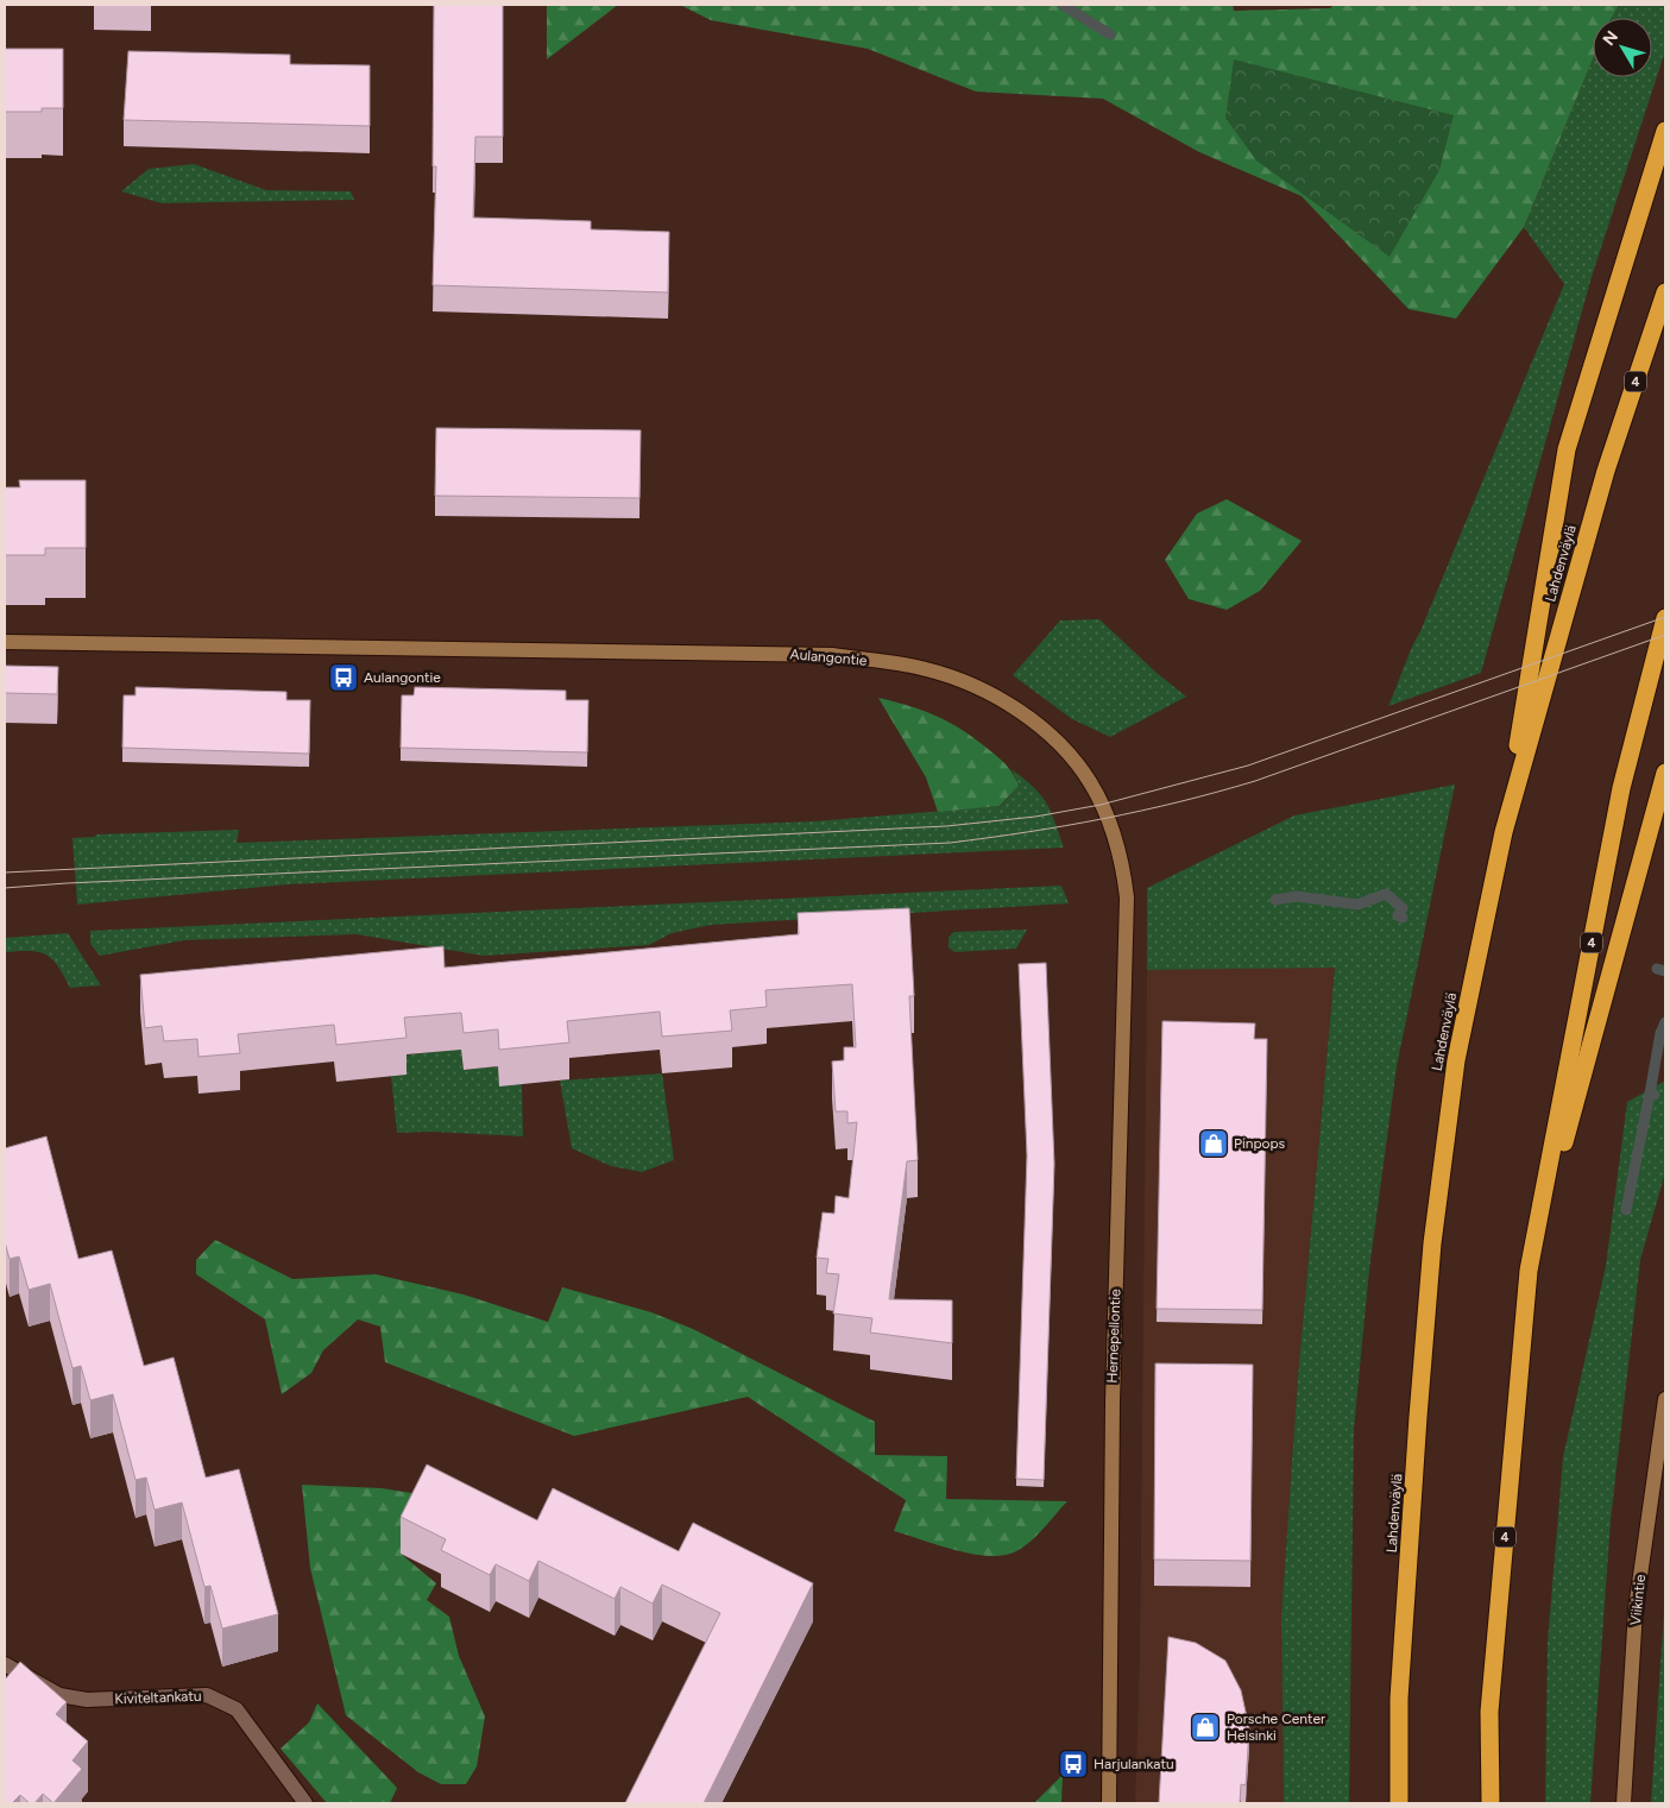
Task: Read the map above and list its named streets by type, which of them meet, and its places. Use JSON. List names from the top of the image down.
{
  "streets": {
    "highway": ["4", "Lahdenväylä"],
    "street": [
      "Aulangontie",
      "Hernepellontie",
      "Viikintie",
      "Kiviteltankatu"
    ]
  },
  "crossings": [
    ["Aulangontie", "Hernepellontie"]
  ],
  "places": {
    "bus stop": ["Aulangontie", "Harjulankatu"],
    "shop": ["Pinpops", "Porsche Center Helsinki"]
  },
  "north": "top left"
}
